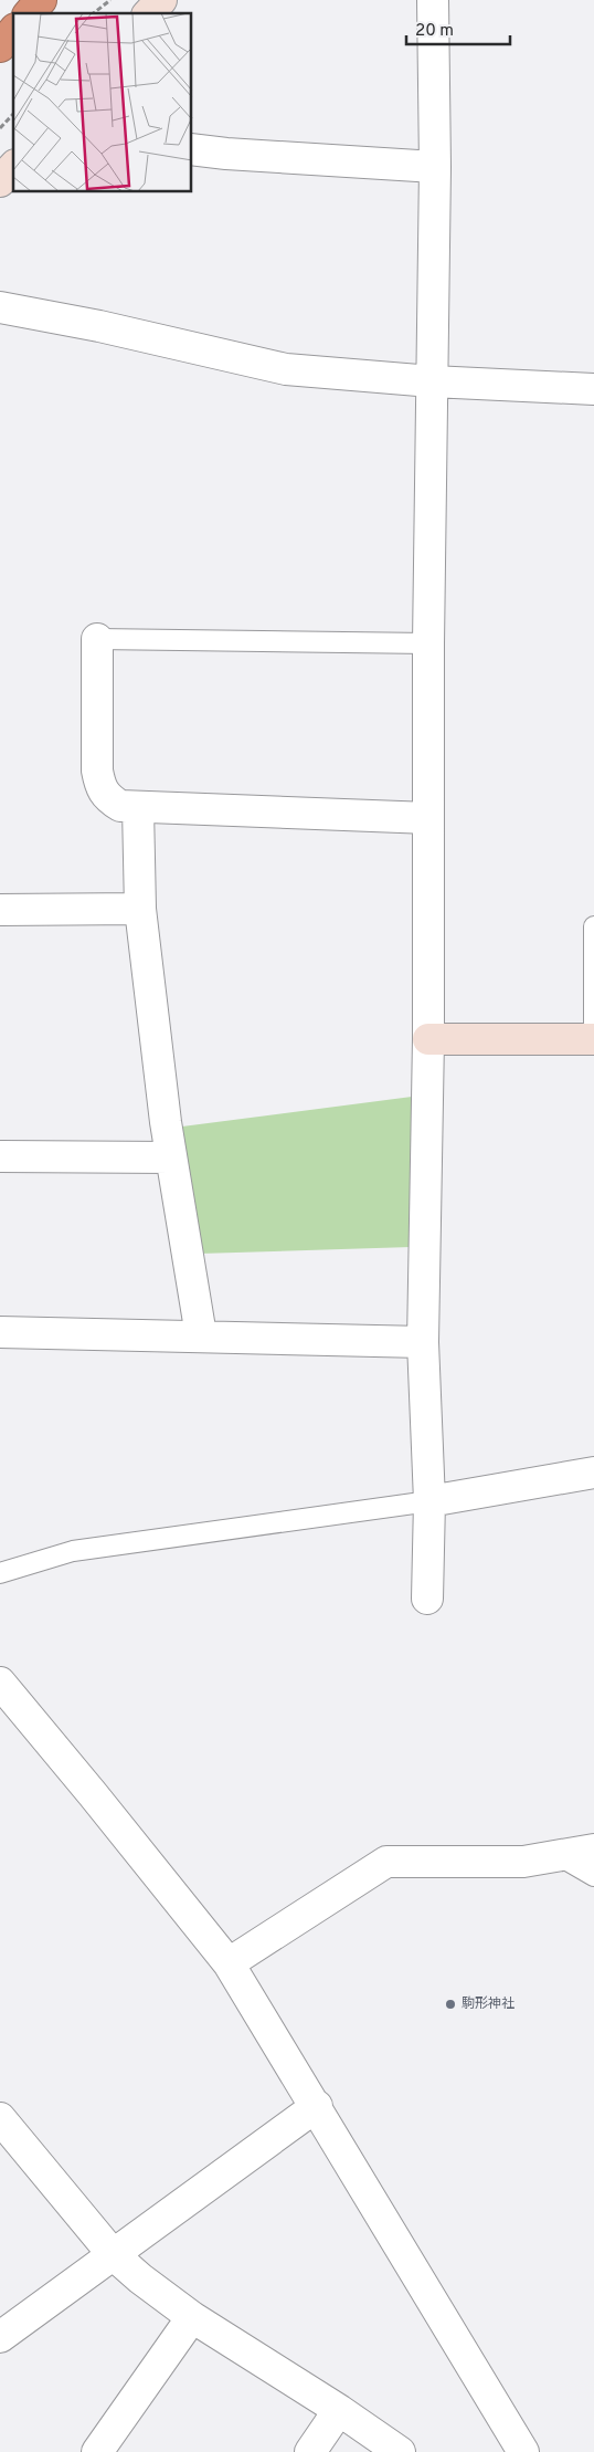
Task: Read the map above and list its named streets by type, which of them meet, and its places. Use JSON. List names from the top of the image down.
{
  "places": ["駒形神社"],
  "scale_bar": "20 m"
}
